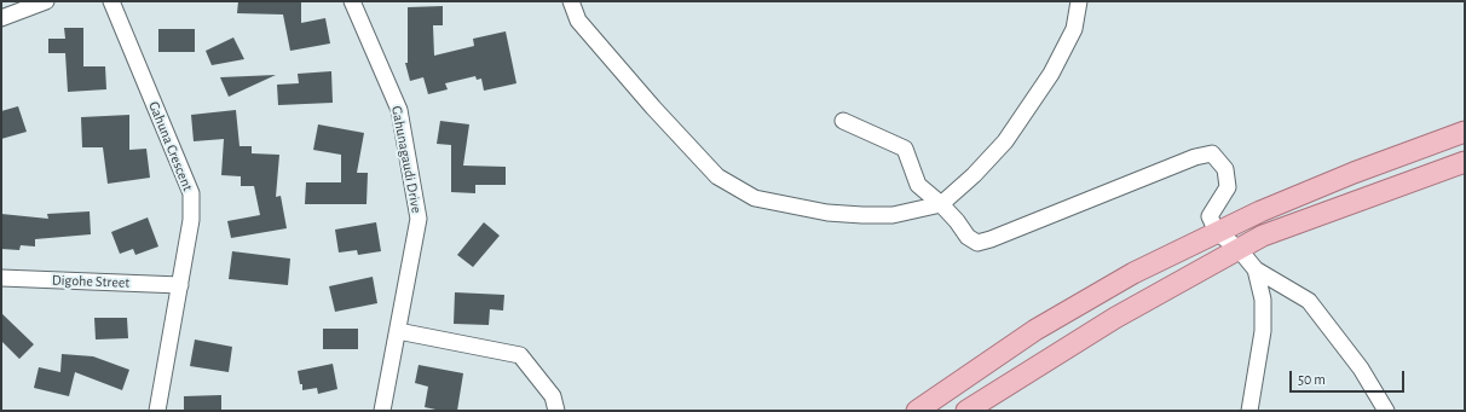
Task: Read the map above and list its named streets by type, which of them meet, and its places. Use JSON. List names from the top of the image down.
{
  "streets": {
    "street": ["Gahuna Crescent", "Gahunagaudi Drive", "Digohe Street"]
  },
  "crossings": [
    ["Gahuna Crescent", "Digohe Street"]
  ],
  "scale_bar": "50 m"
}
